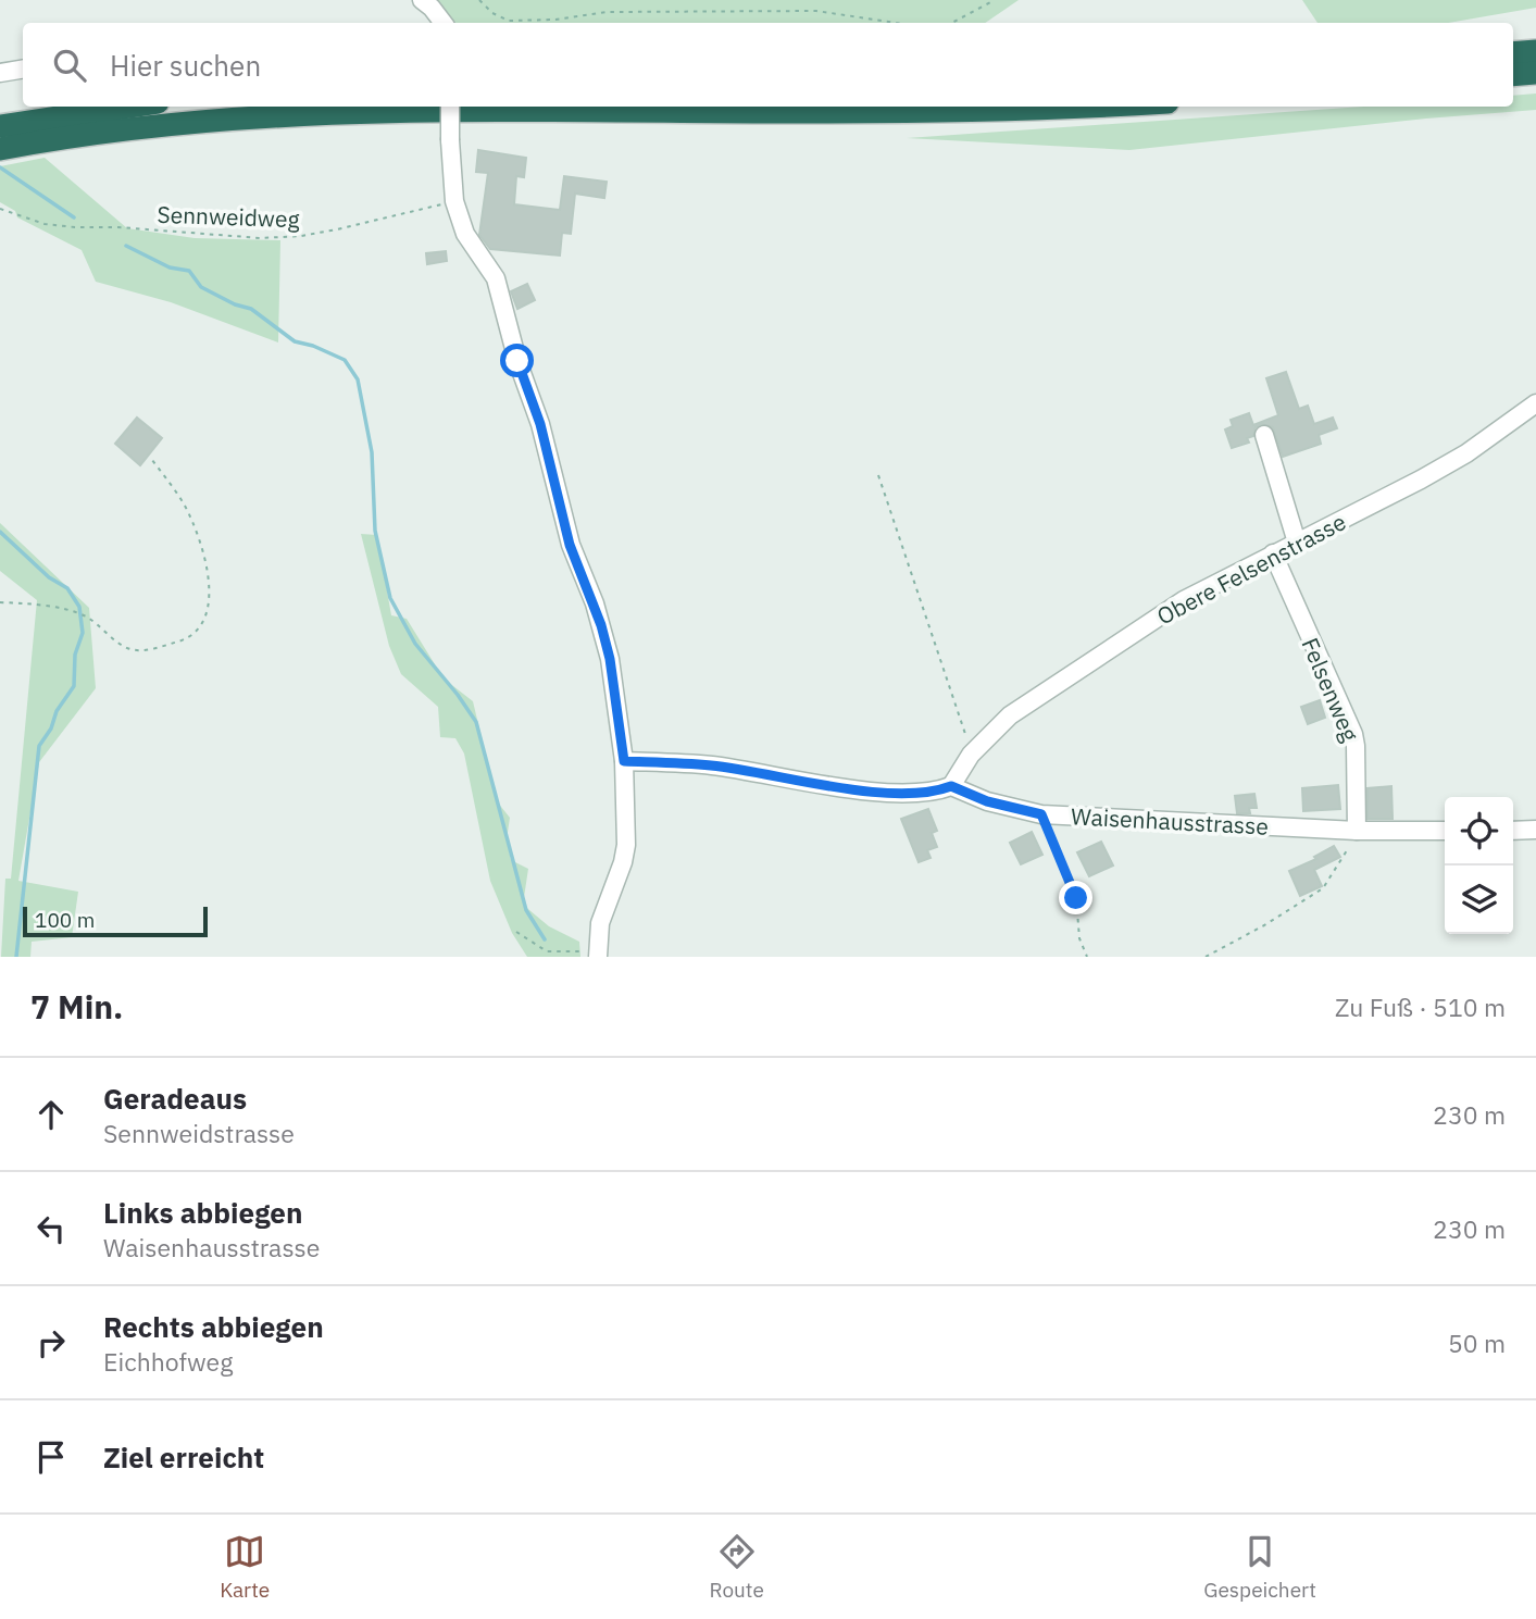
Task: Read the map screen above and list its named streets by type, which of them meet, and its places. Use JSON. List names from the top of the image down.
{
  "streets": {
    "street": ["Obere Felsenstrasse", "Felsenweg", "Waisenhausstrasse"],
    "path": ["Sennweidweg"]
  },
  "crossings": [
    ["Obere Felsenstrasse", "Felsenweg"],
    ["Obere Felsenstrasse", "Waisenhausstrasse"],
    ["Felsenweg", "Waisenhausstrasse"]
  ],
  "scale_bar": "100 m",
  "page": {
    "search": "Hier suchen",
    "scale": "100 m",
    "heading": ["7 Min.", "Zu Fuß · 510 m"],
    "list": [
      ["Geradeaus", "Sennweidstrasse", "230 m"],
      ["Links abbiegen", "Waisenhausstrasse", "230 m"],
      ["Rechts abbiegen", "Eichhofweg", "50 m"],
      "Ziel erreicht"
    ],
    "nav": ["Karte", "Route", "Gespeichert"]
  }
}
